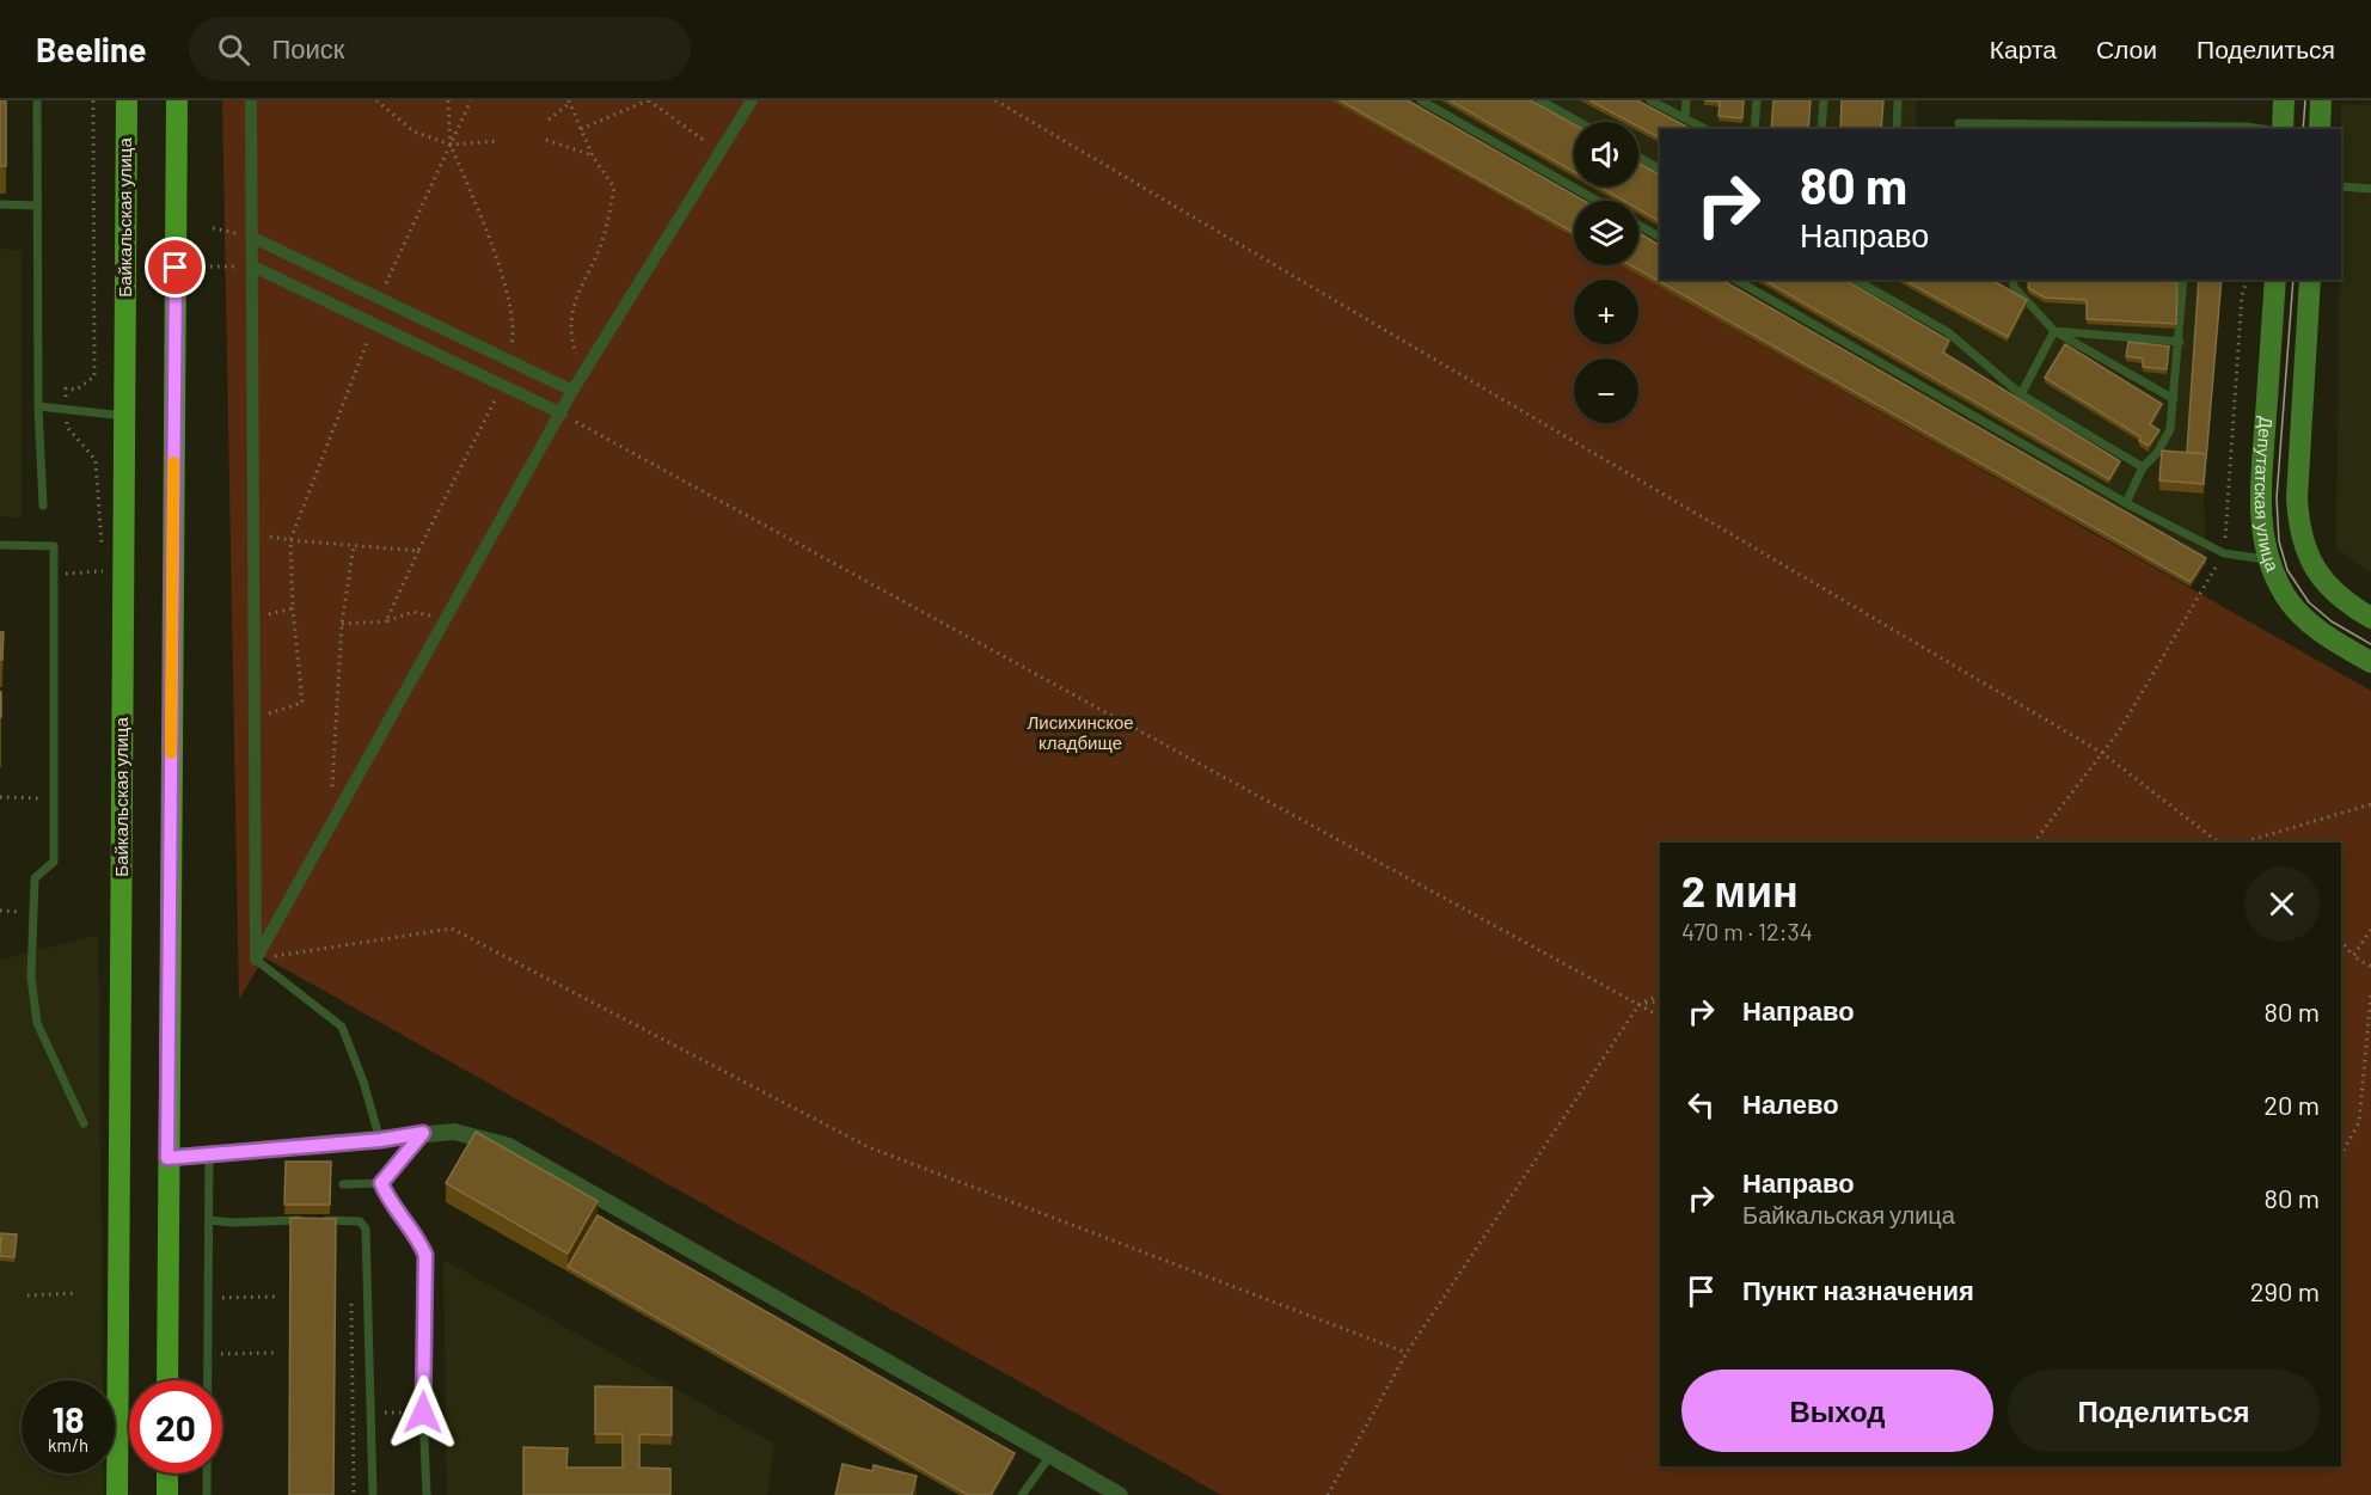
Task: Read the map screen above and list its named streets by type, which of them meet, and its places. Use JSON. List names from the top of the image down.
{
  "streets": {
    "main road": ["Байкальская улица", "Депутатская улица"]
  },
  "parks": ["Лисихинское кладбище"],
  "page": {
    "header": "Beeline",
    "search": "Поиск",
    "nav": ["Карта", "Слои", "Поделиться"],
    "map_buttons": ["+", "−"],
    "turn": ["80 m", "Направо"],
    "heading": ["2 мин", "470 m · 12:34"],
    "list": [
      {
        "name": "Направо",
        "value": "80 m"
      },
      {
        "name": "Налево",
        "value": "20 m"
      },
      {
        "name": "Направо",
        "note": "Байкальская улица",
        "value": "80 m"
      },
      {
        "name": "Пункт назначения",
        "value": "290 m"
      }
    ],
    "buttons": ["Выход", "Поделиться"],
    "speed": "18 km/h",
    "limit": "20"
  }
}
